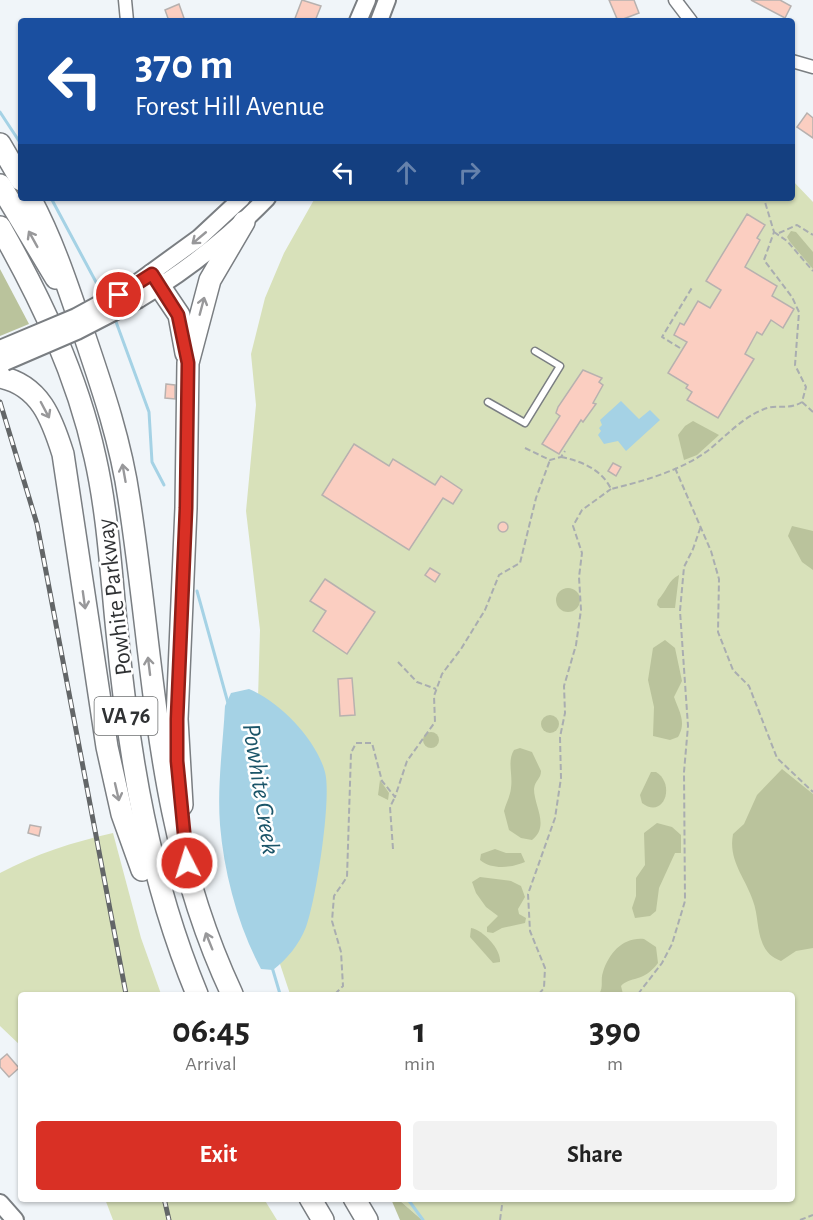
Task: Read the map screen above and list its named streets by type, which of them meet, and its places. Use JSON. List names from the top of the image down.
{
  "streets": {
    "highway": ["Powhite Parkway", "VA 76"]
  },
  "crossings": [
    ["Powhite Parkway", "VA 76"]
  ],
  "water": ["Powhite Creek"],
  "page": {
    "turn": ["370 m", "Forest Hill Avenue"],
    "eta": [
      "06:45",
      "Arrival",
      "1",
      "min",
      "390",
      "m"
    ],
    "buttons": ["Exit", "Share"]
  }
}
